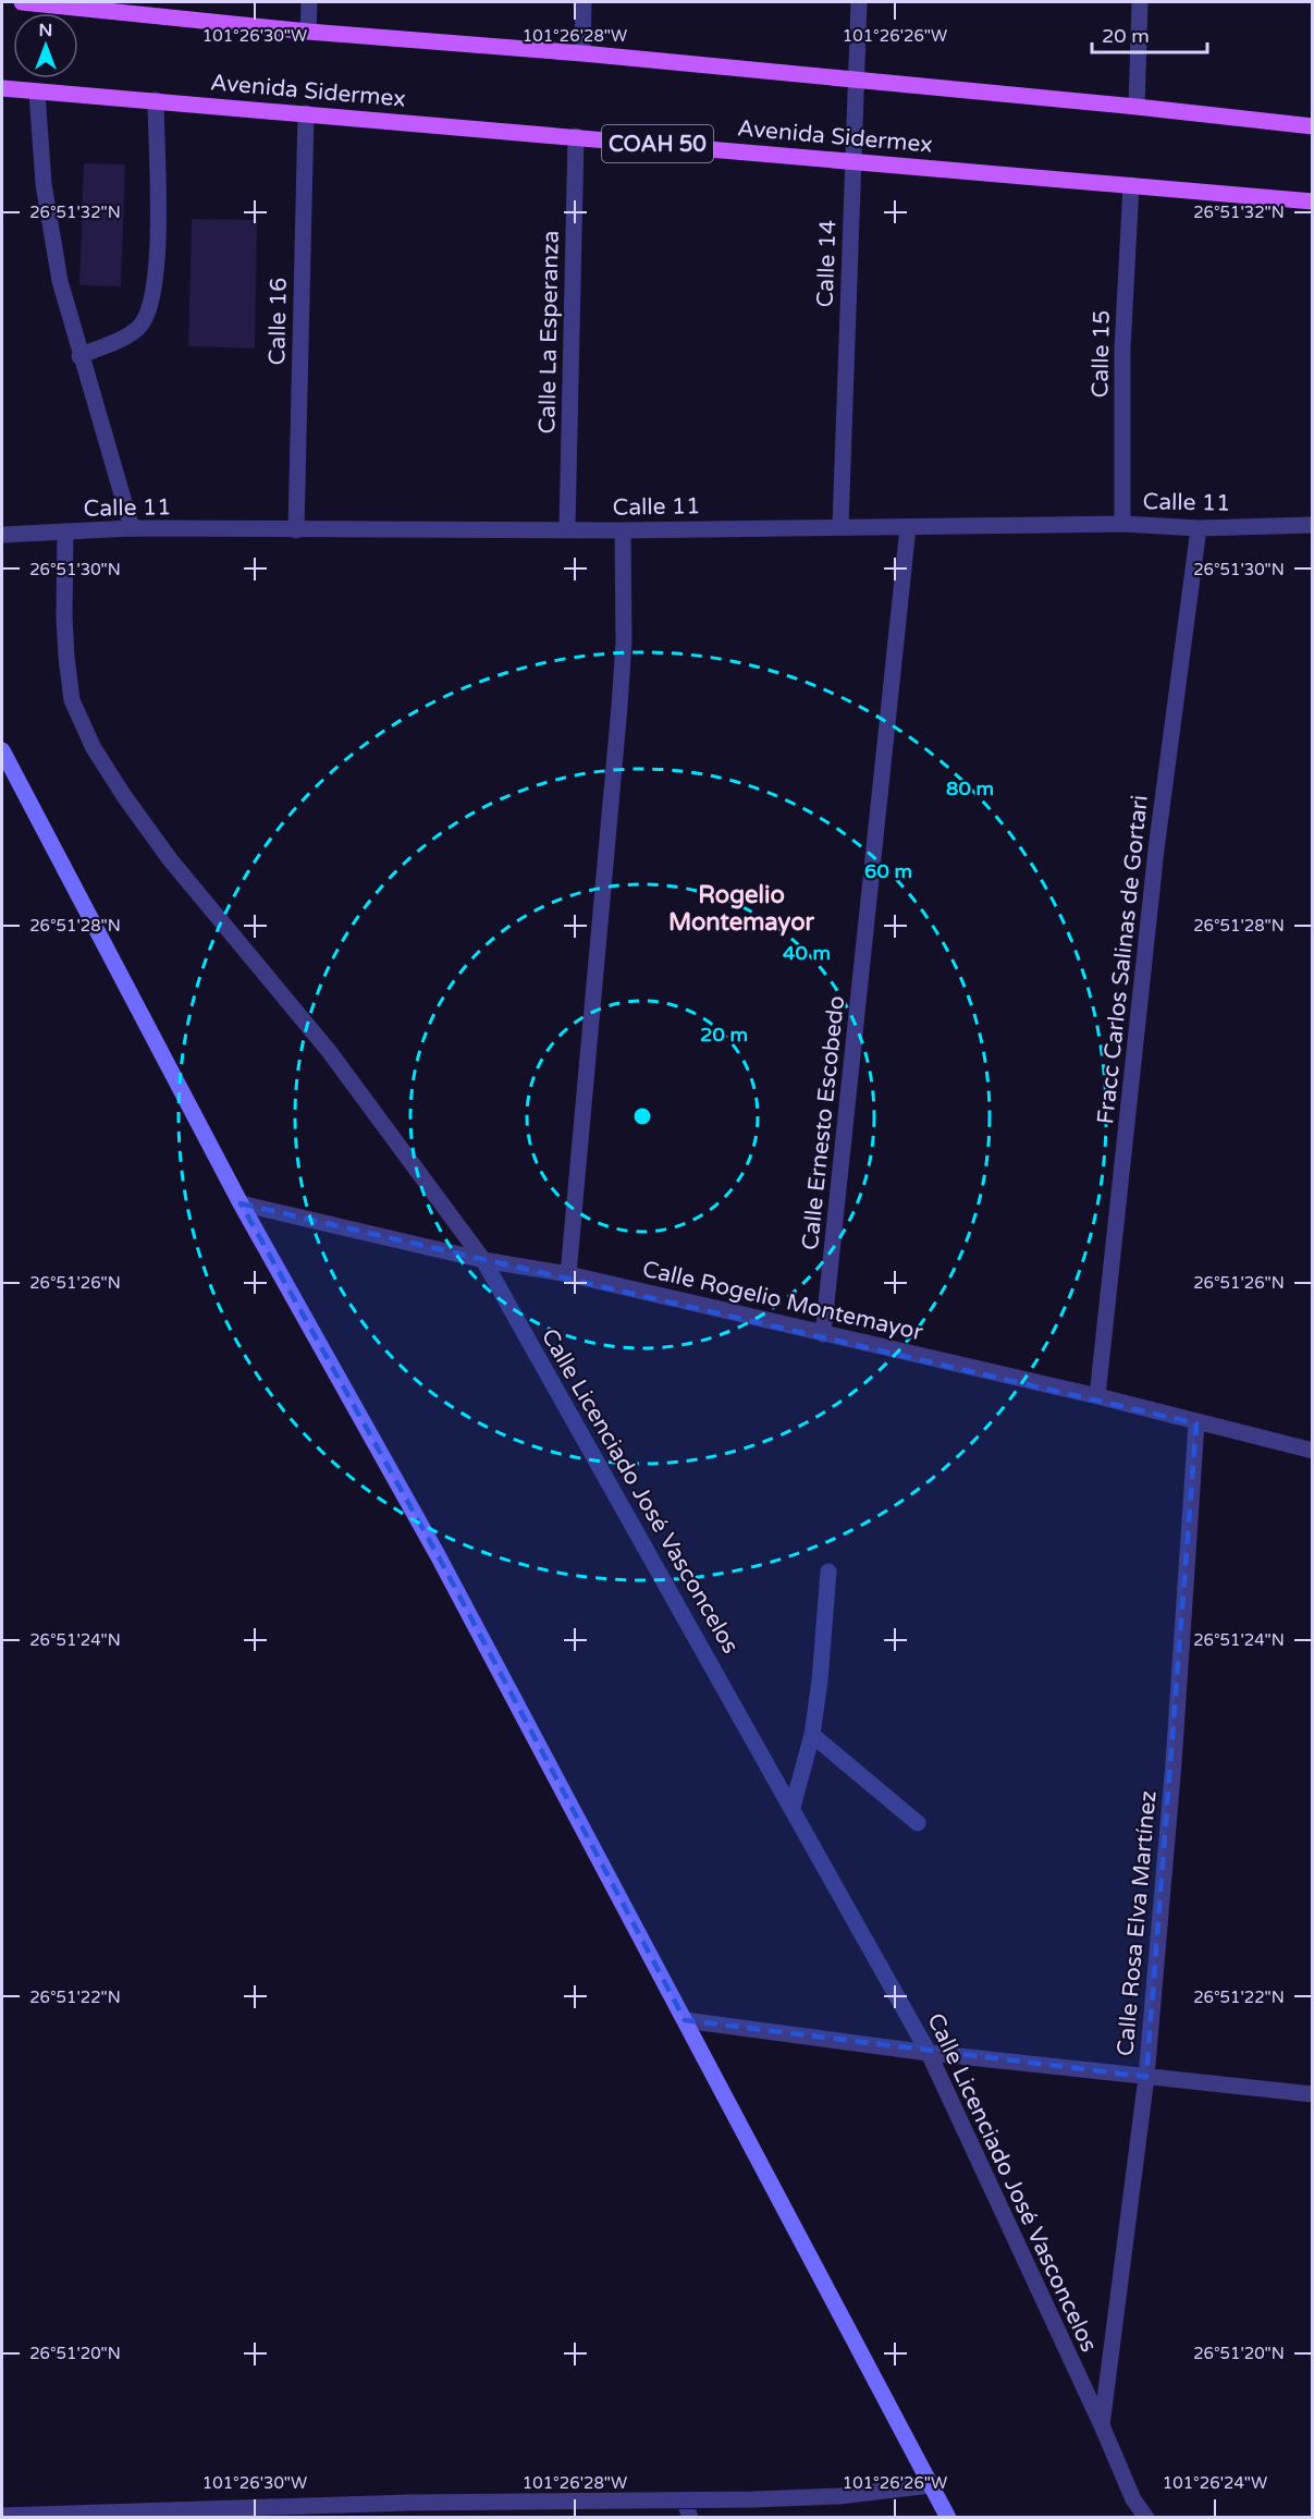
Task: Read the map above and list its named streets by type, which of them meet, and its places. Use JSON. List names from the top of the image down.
{
  "streets": {
    "main road": ["Avenida Sidermex", "COAH 50"],
    "street": [
      "Calle 14",
      "Calle 16",
      "Calle La Esperanza",
      "Calle 15",
      "Calle 11",
      "Fracc Carlos Salinas de Gortari",
      "Calle Ernesto Escobedo",
      "Calle Rogelio Montemayor",
      "Calle Licenciado José Vasconcelos",
      "Calle Rosa Elva Martínez"
    ]
  },
  "crossings": [
    ["Avenida Sidermex", "Calle 14"],
    ["Avenida Sidermex", "Calle 16"],
    ["Avenida Sidermex", "Calle La Esperanza"],
    ["Avenida Sidermex", "Calle 15"],
    ["Calle 14", "Calle 11"],
    ["Calle 16", "Calle 11"],
    ["Calle La Esperanza", "Calle 11"],
    ["Calle 15", "Calle 11"],
    ["Calle 11", "Fracc Carlos Salinas de Gortari"],
    ["Calle 11", "Calle Ernesto Escobedo"],
    ["Calle 11", "Calle Licenciado José Vasconcelos"],
    ["Fracc Carlos Salinas de Gortari", "Calle Rogelio Montemayor"],
    ["Calle Ernesto Escobedo", "Calle Rogelio Montemayor"],
    ["Calle Rogelio Montemayor", "Calle Licenciado José Vasconcelos"],
    ["Calle Rogelio Montemayor", "Calle Rosa Elva Martínez"],
    ["Calle Licenciado José Vasconcelos", "Calle Rosa Elva Martínez"]
  ],
  "districts": ["Rogelio Montemayor"],
  "scale_bar": "20 m",
  "north": "top",
  "coordinates": [
    "101°26'30\"W",
    "101°26'28\"W",
    "101°26'26\"W",
    "26°51'32\"N",
    "26°51'30\"N",
    "26°51'28\"N",
    "26°51'26\"N",
    "26°51'24\"N",
    "26°51'22\"N",
    "26°51'20\"N",
    "101°26'24\"W"
  ],
  "rings": [
    "80 m",
    "60 m",
    "40 m",
    "20 m"
  ]
}
